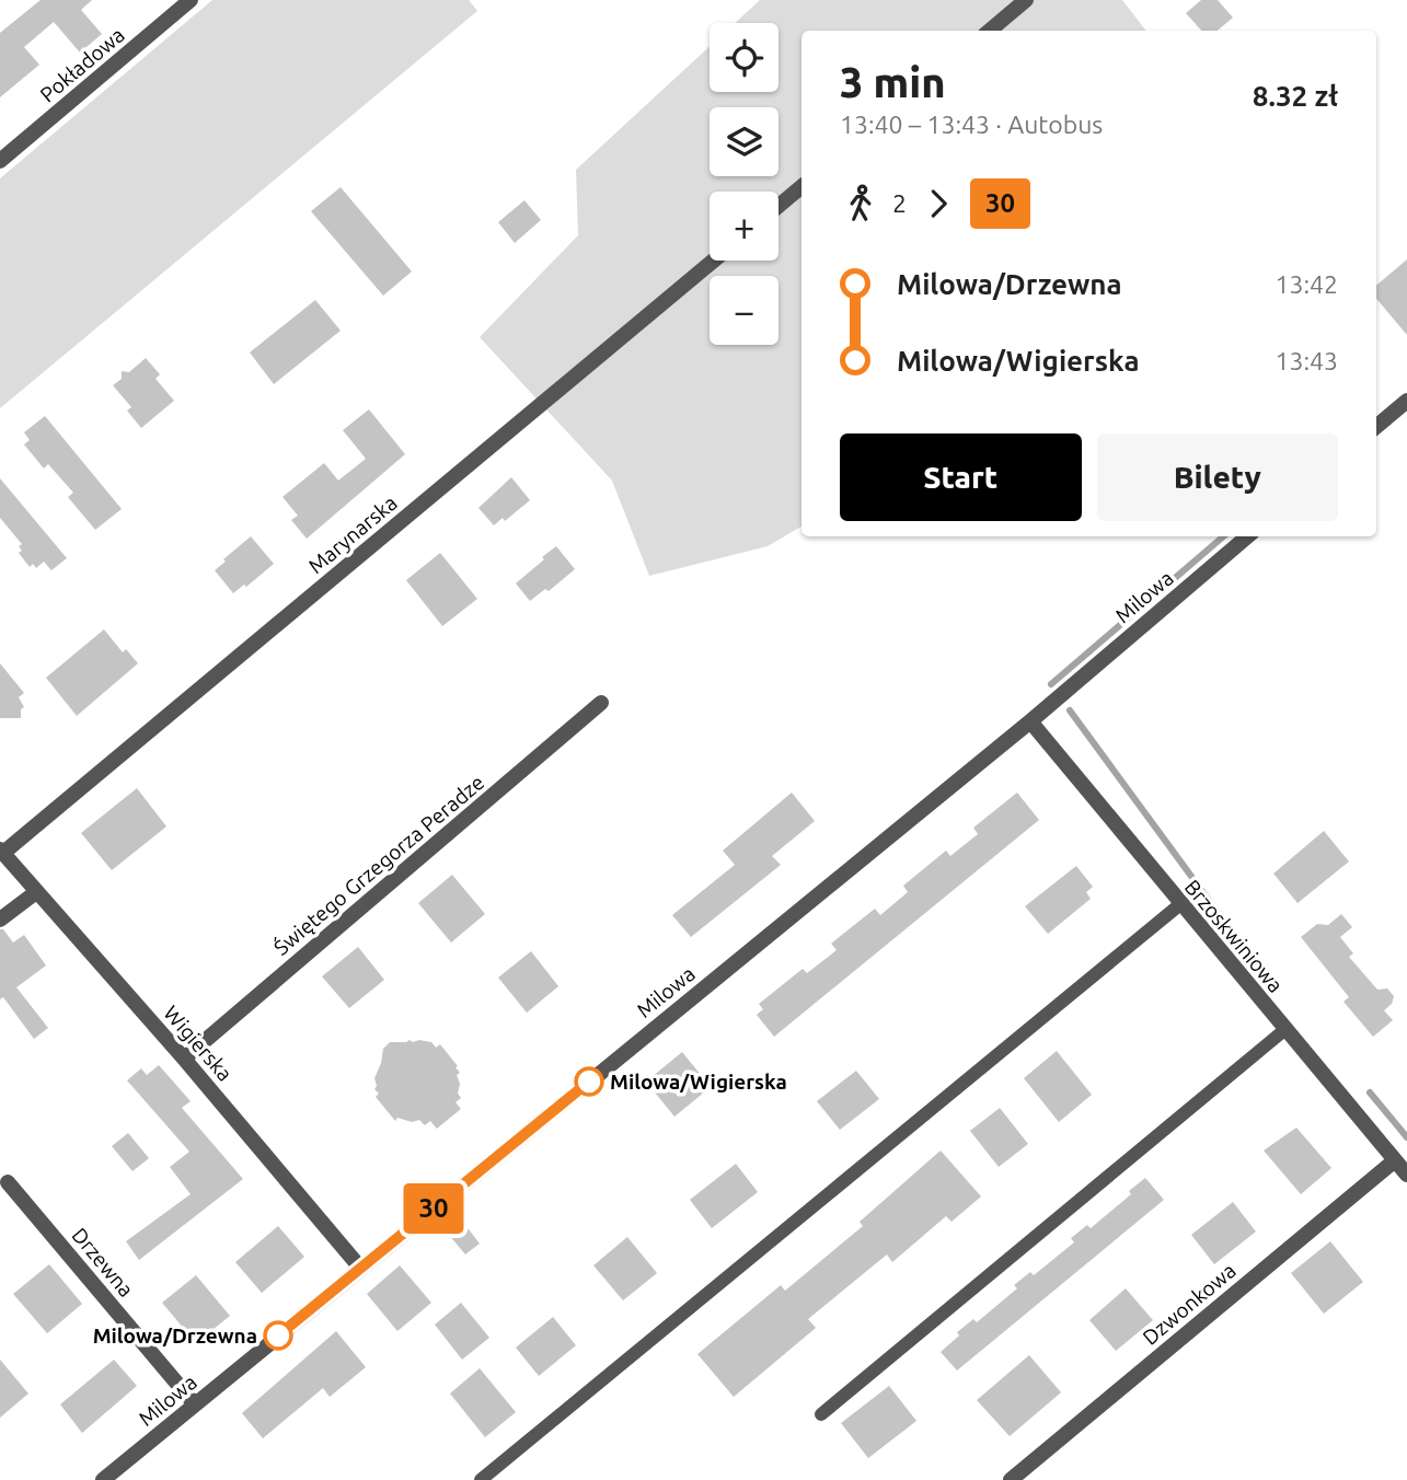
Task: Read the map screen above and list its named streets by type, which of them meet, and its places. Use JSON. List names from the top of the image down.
{
  "streets": {
    "street": [
      "Pokładowa",
      "Marynarska",
      "Milowa",
      "Świętego Grzegorza Peradze",
      "Brzoskwiniowa",
      "Wigierska",
      "Drzewna",
      "Dzwonkowa"
    ]
  },
  "crossings": [
    ["Marynarska", "Wigierska"],
    ["Milowa", "Brzoskwiniowa"],
    ["Milowa", "Wigierska"],
    ["Milowa", "Drzewna"],
    ["Świętego Grzegorza Peradze", "Wigierska"],
    ["Brzoskwiniowa", "Dzwonkowa"]
  ],
  "places": ["Milowa/Wigierska", "Milowa/Drzewna"],
  "lines": ["bus line 30"],
  "page": {
    "on_map": "30",
    "map_buttons": ["+", "−"],
    "heading": ["3 min", "13:40 – 13:43 · Autobus", "8.32 zł"],
    "legs": ["2", "30"],
    "list": [
      {
        "name": "Milowa/Drzewna",
        "value": "13:42"
      },
      {
        "name": "Milowa/Wigierska",
        "value": "13:43"
      }
    ],
    "buttons": ["Start", "Bilety"]
  }
}
